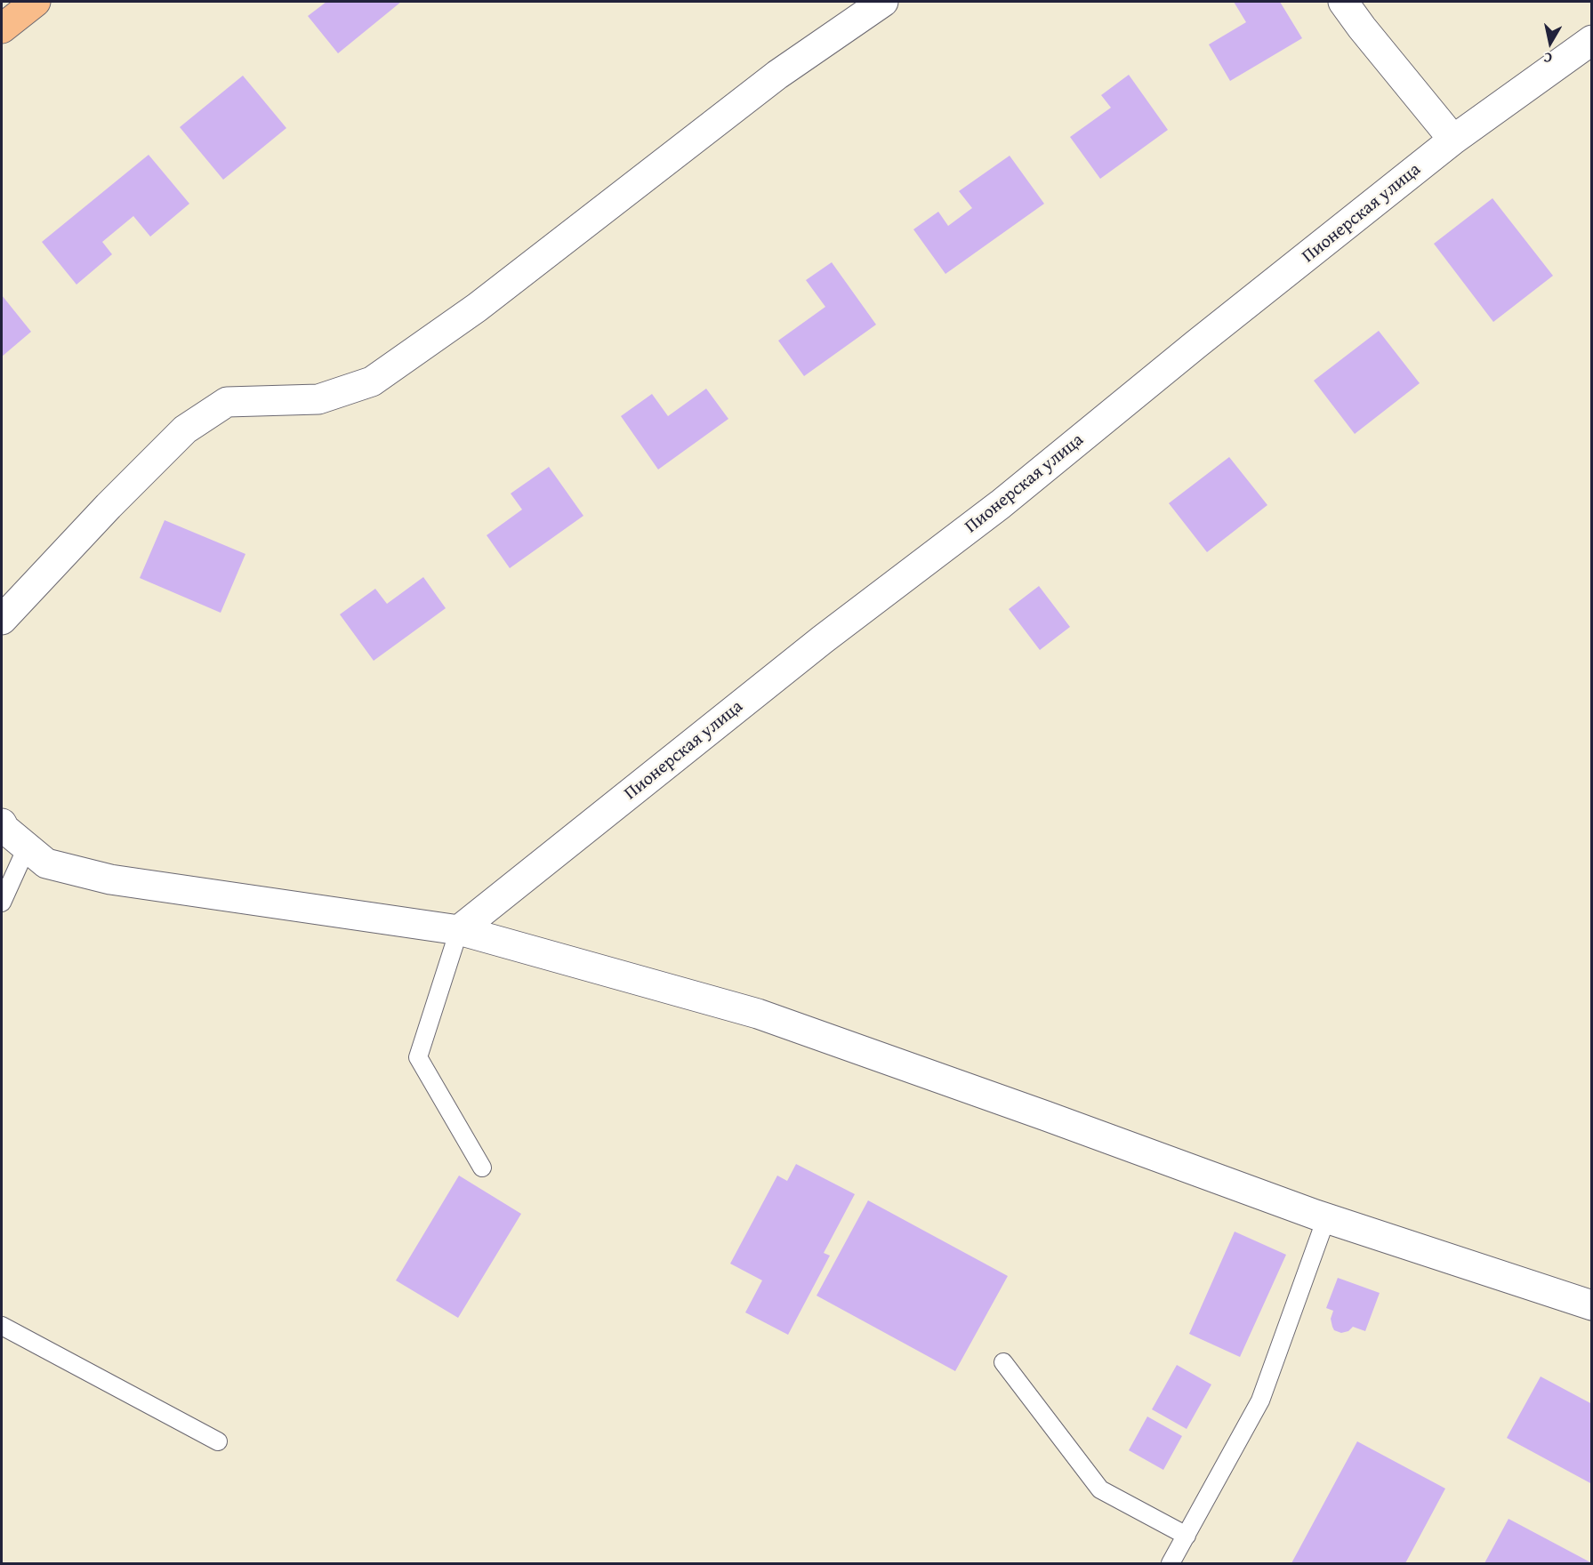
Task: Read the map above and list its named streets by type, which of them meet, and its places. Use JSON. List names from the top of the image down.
{
  "streets": {
    "street": ["Пионерская улица"]
  },
  "north": "bottom"
}
